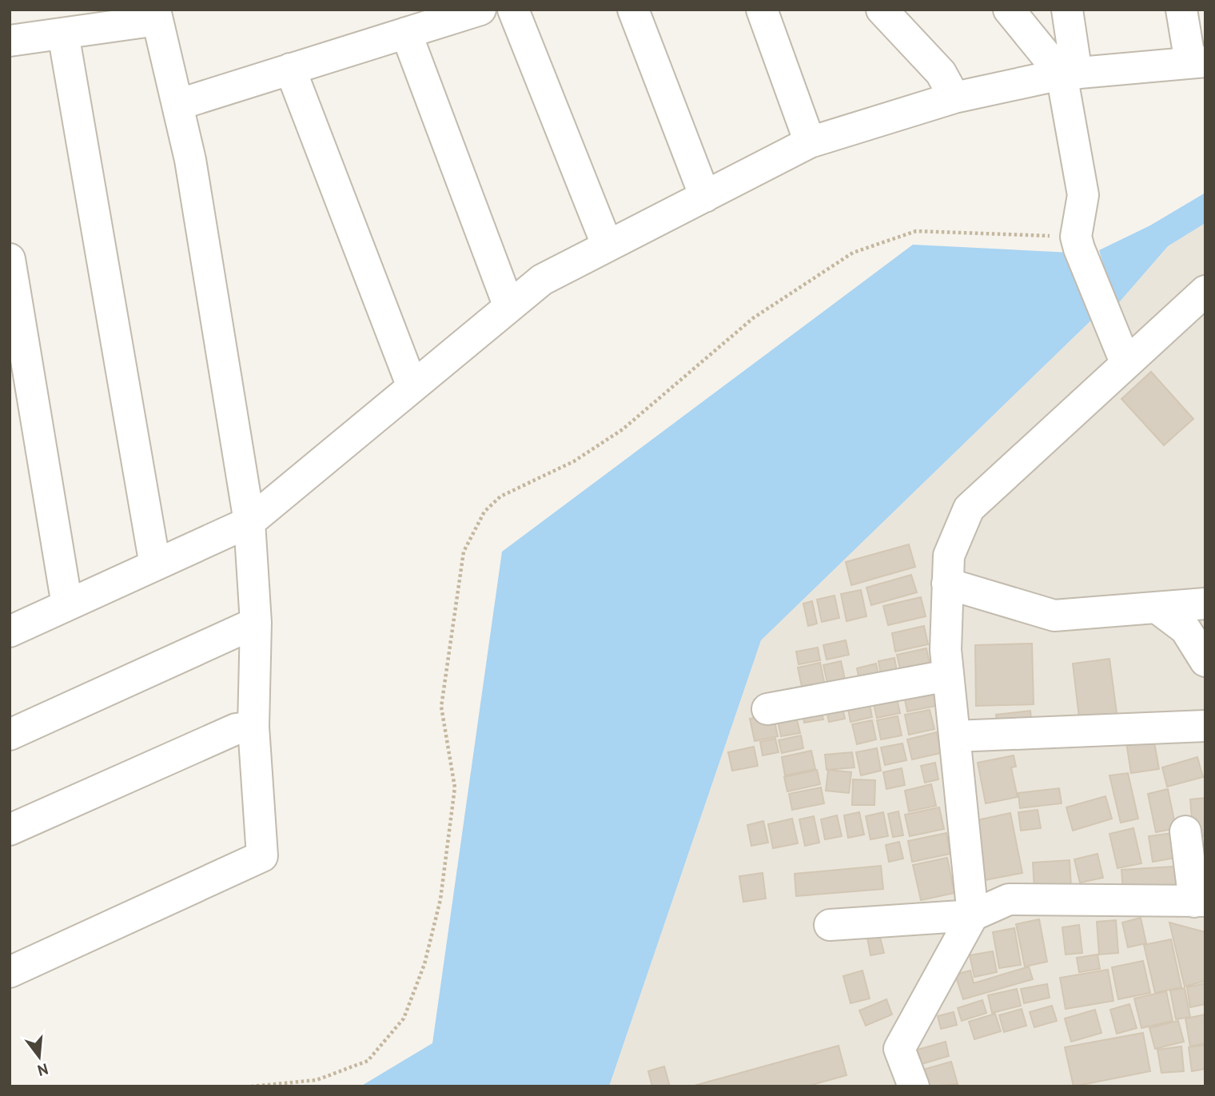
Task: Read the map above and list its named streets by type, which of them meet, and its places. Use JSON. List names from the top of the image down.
{
  "north": "bottom"
}
